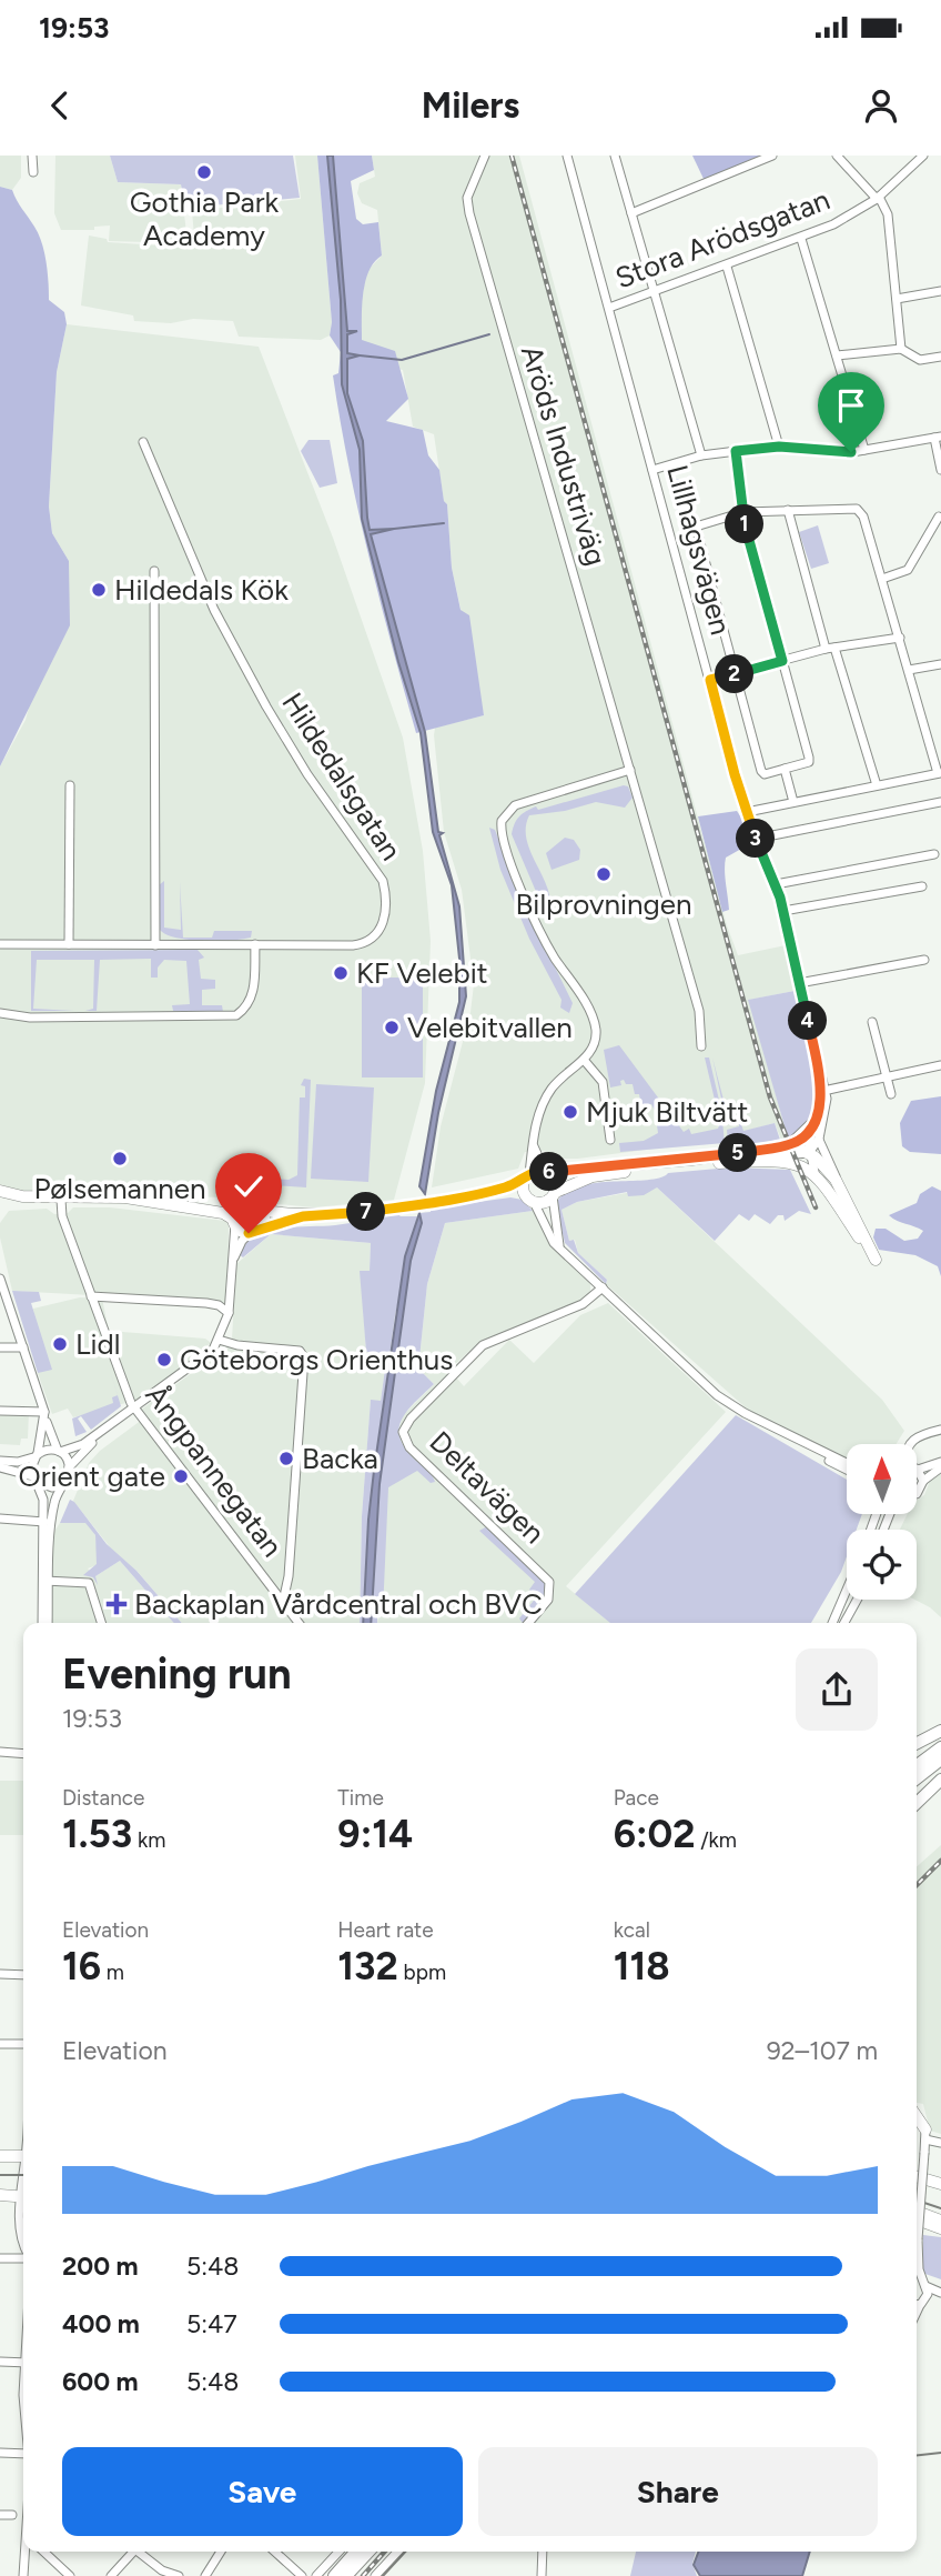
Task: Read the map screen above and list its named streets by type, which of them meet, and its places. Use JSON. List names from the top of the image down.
{
  "streets": {
    "main road": ["Lillhagsvägen"],
    "street": [
      "Stora Arödsgatan",
      "Aröds Industriväg",
      "Hildedalsgatan",
      "Ångpannegatan",
      "Deltavägen"
    ]
  },
  "crossings": [
    ["Stora Arödsgatan", "Lillhagsvägen"]
  ],
  "places": {
    "other": [
      "Gothia Park Academy",
      "Hildedals Kök",
      "Bilprovningen",
      "KF Velebit",
      "Velebitvallen",
      "Mjuk Biltvätt",
      "Pølsemannen",
      "Lidl",
      "Göteborgs Orienthus",
      "Backa",
      "Orient gate"
    ],
    "health": ["Backaplan Vårdcentral och BVC"]
  },
  "north": "top",
  "page": {
    "status": "19:53",
    "header": "Milers",
    "pins": [
      "1",
      "2",
      "3",
      "4",
      "5",
      "6",
      "7"
    ],
    "heading": ["Evening run", "19:53"],
    "stats": [
      ["Distance", "1.53 km"],
      ["Time", "9:14"],
      ["Pace", "6:02 /km"],
      ["Elevation", "16 m"],
      ["Heart rate", "132 bpm"],
      ["kcal", "118"]
    ],
    "chart": ["Elevation", "92–107 m"],
    "list": [
      {
        "name": "200 m",
        "note": "5:48"
      },
      {
        "name": "400 m",
        "note": "5:47"
      },
      {
        "name": "600 m",
        "note": "5:48"
      }
    ],
    "buttons": ["Save", "Share"]
  }
}
